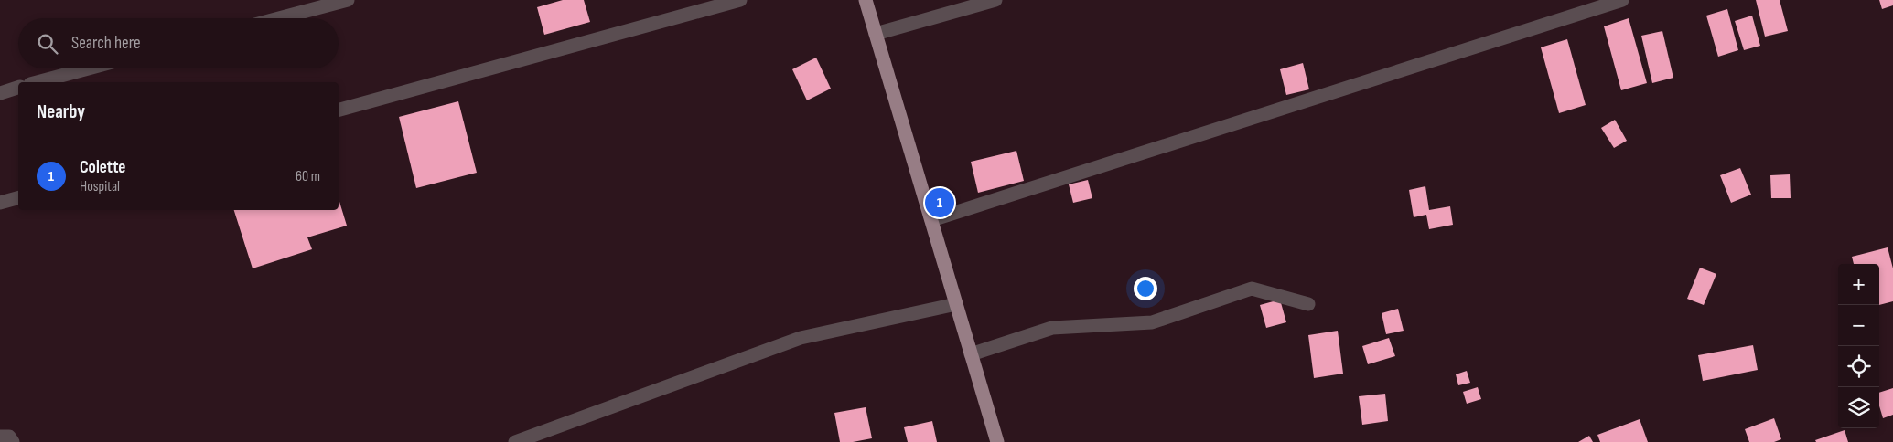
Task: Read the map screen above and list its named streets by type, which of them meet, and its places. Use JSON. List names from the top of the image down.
{
  "page": {
    "search": "Search here",
    "heading": "Nearby",
    "list": [
      {
        "mark": "1",
        "name": "Colette",
        "note": "Hospital",
        "value": "60 m"
      }
    ],
    "pins": "1",
    "map_buttons": ["+", "−"]
  }
}
